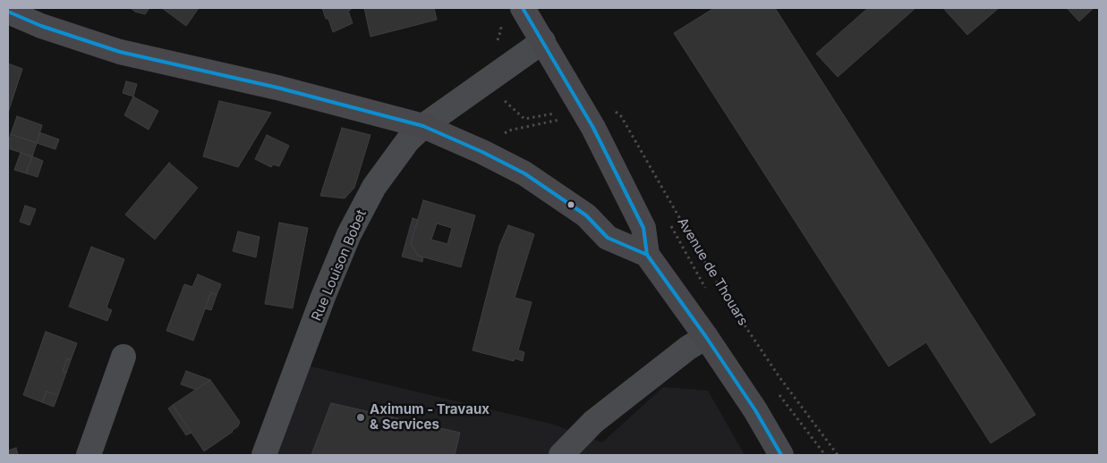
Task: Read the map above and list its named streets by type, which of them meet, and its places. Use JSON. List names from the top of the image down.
{
  "streets": {
    "street": ["Rue Louison Bobet"],
    "path": ["Avenue de Thouars"]
  },
  "places": ["Aximum - Travaux & Services"]
}
